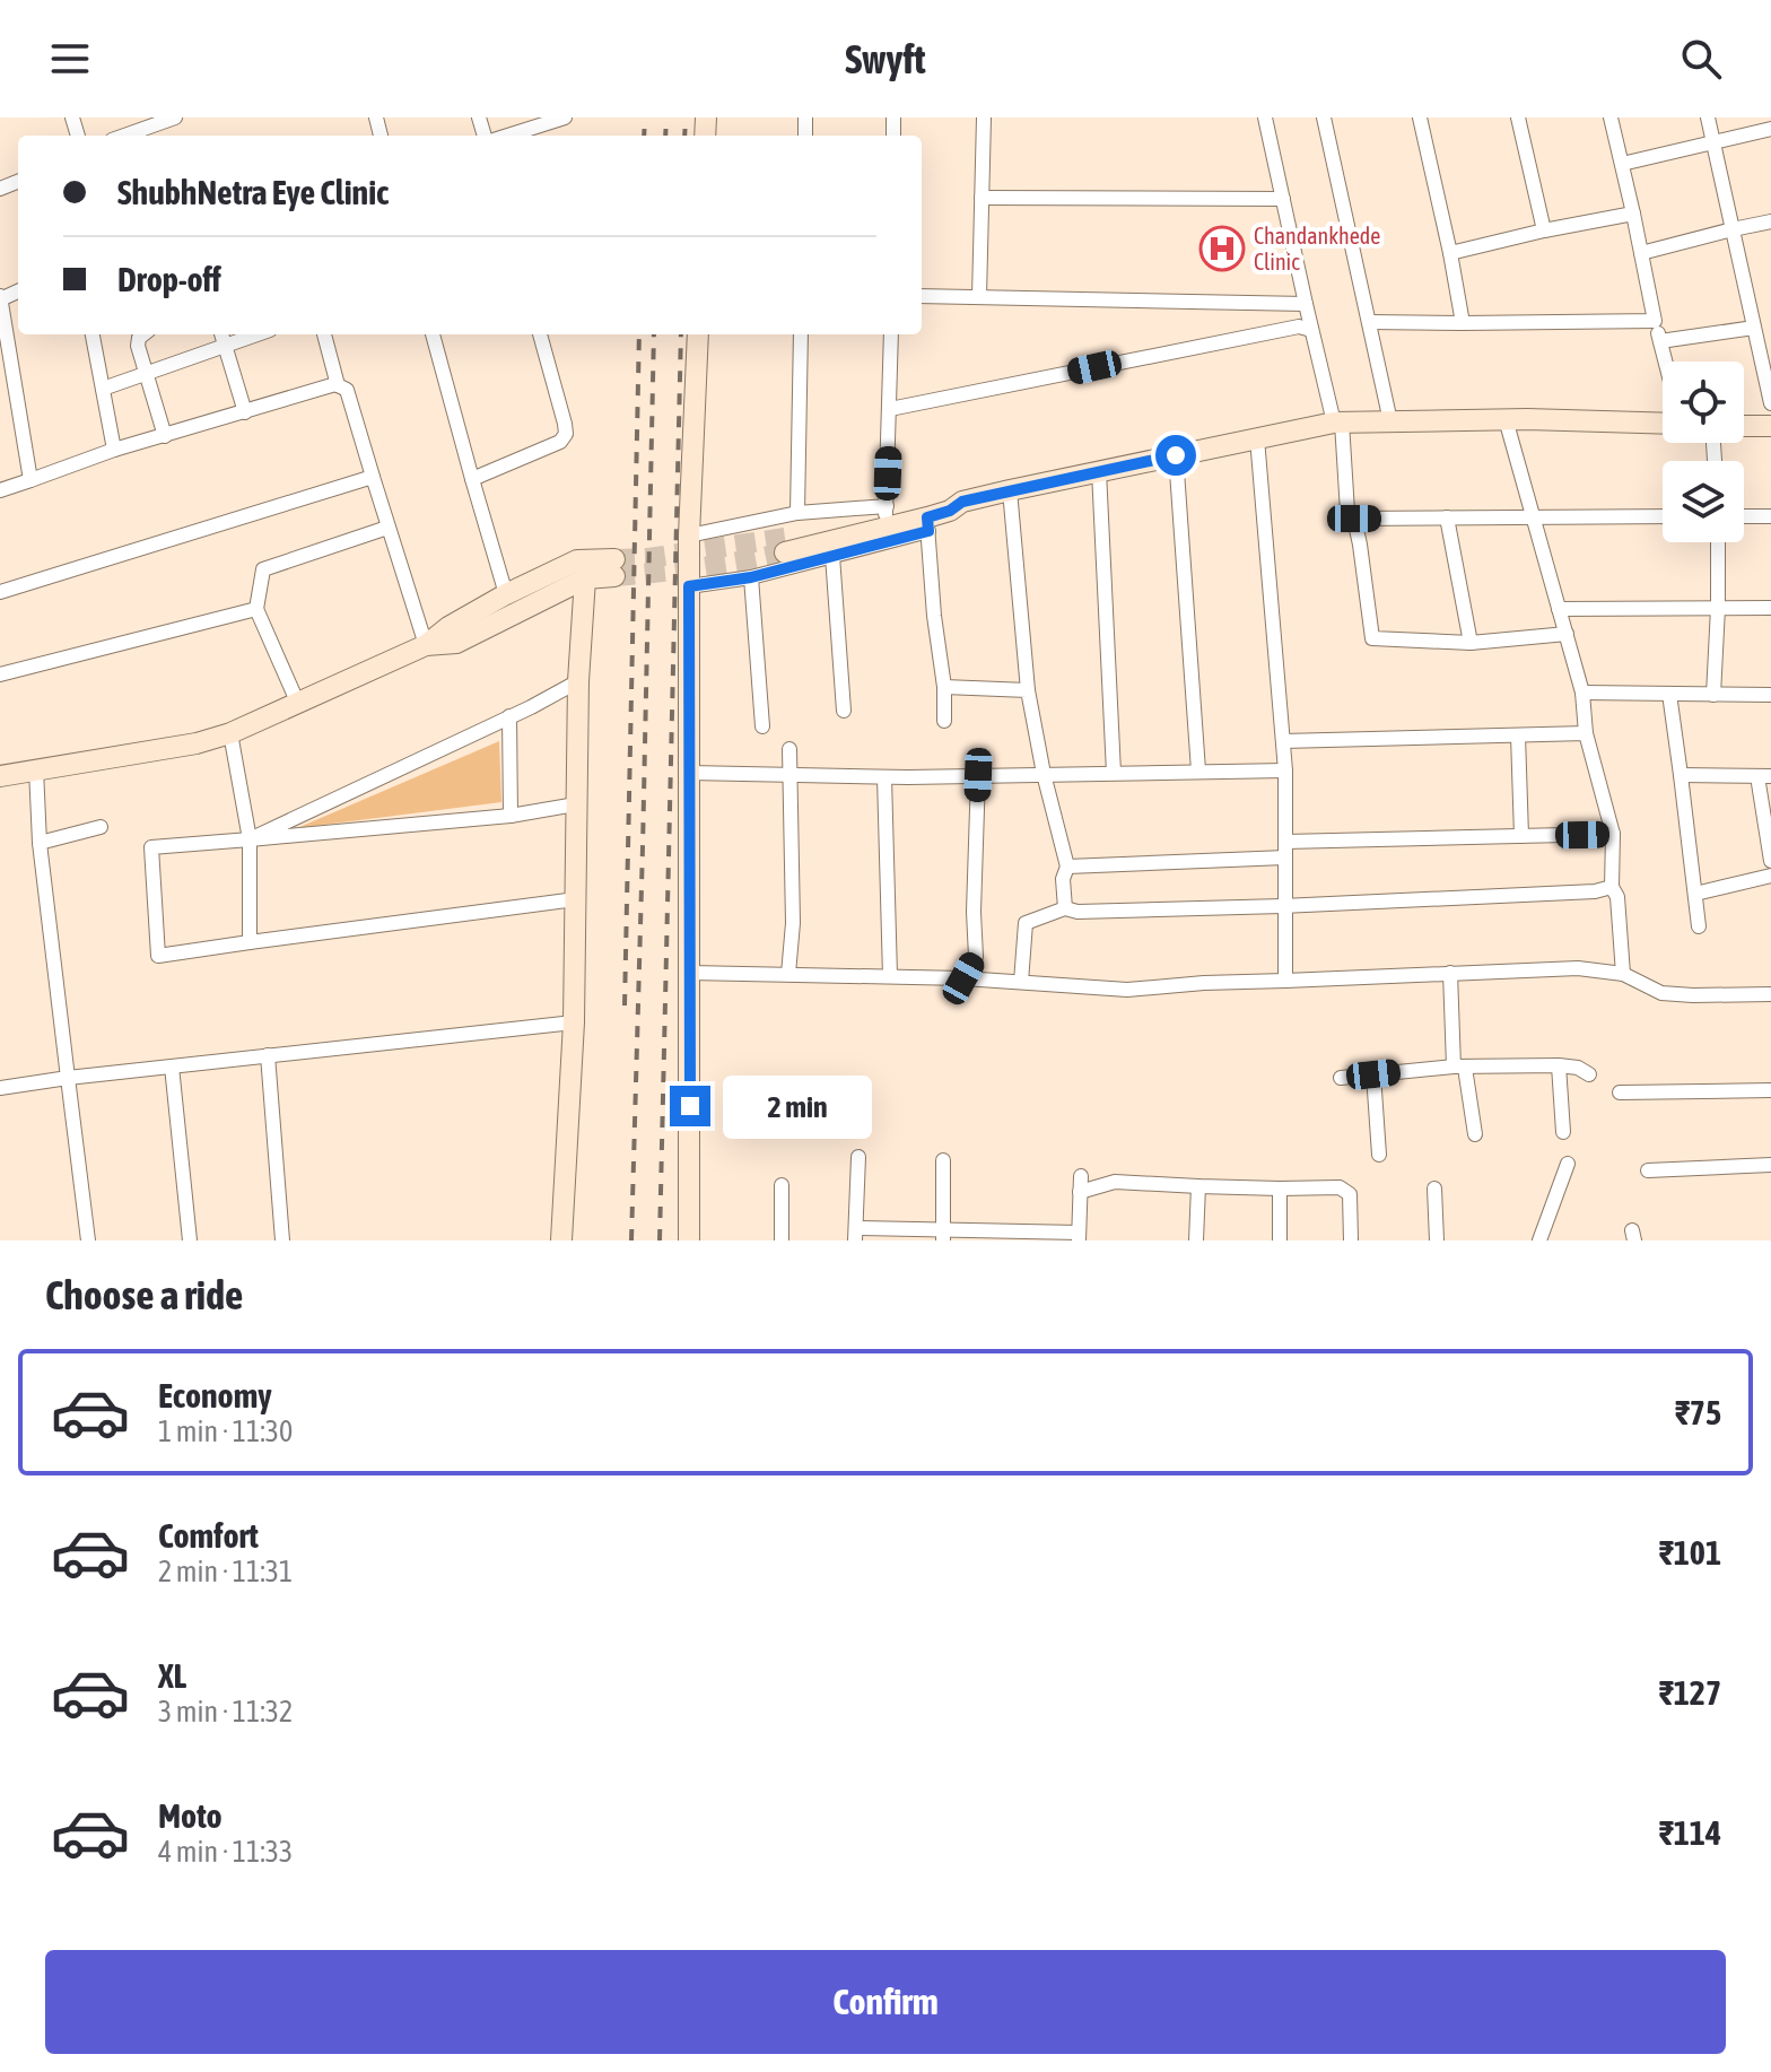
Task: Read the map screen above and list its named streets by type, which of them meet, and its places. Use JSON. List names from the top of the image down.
{
  "places": {
    "hospital": ["Chandankhede Clinic"]
  },
  "page": {
    "header": "Swyft",
    "banner": ["ShubhNetra Eye Clinic", "Drop-off"],
    "bubble": "2 min",
    "heading": "Choose a ride",
    "list": [
      {
        "name": "Economy",
        "note": "1 min · 11:30",
        "value": "₹75"
      },
      {
        "name": "Comfort",
        "note": "2 min · 11:31",
        "value": "₹101"
      },
      {
        "name": "XL",
        "note": "3 min · 11:32",
        "value": "₹127"
      },
      {
        "name": "Moto",
        "note": "4 min · 11:33",
        "value": "₹114"
      }
    ],
    "buttons": "Confirm"
  }
}
